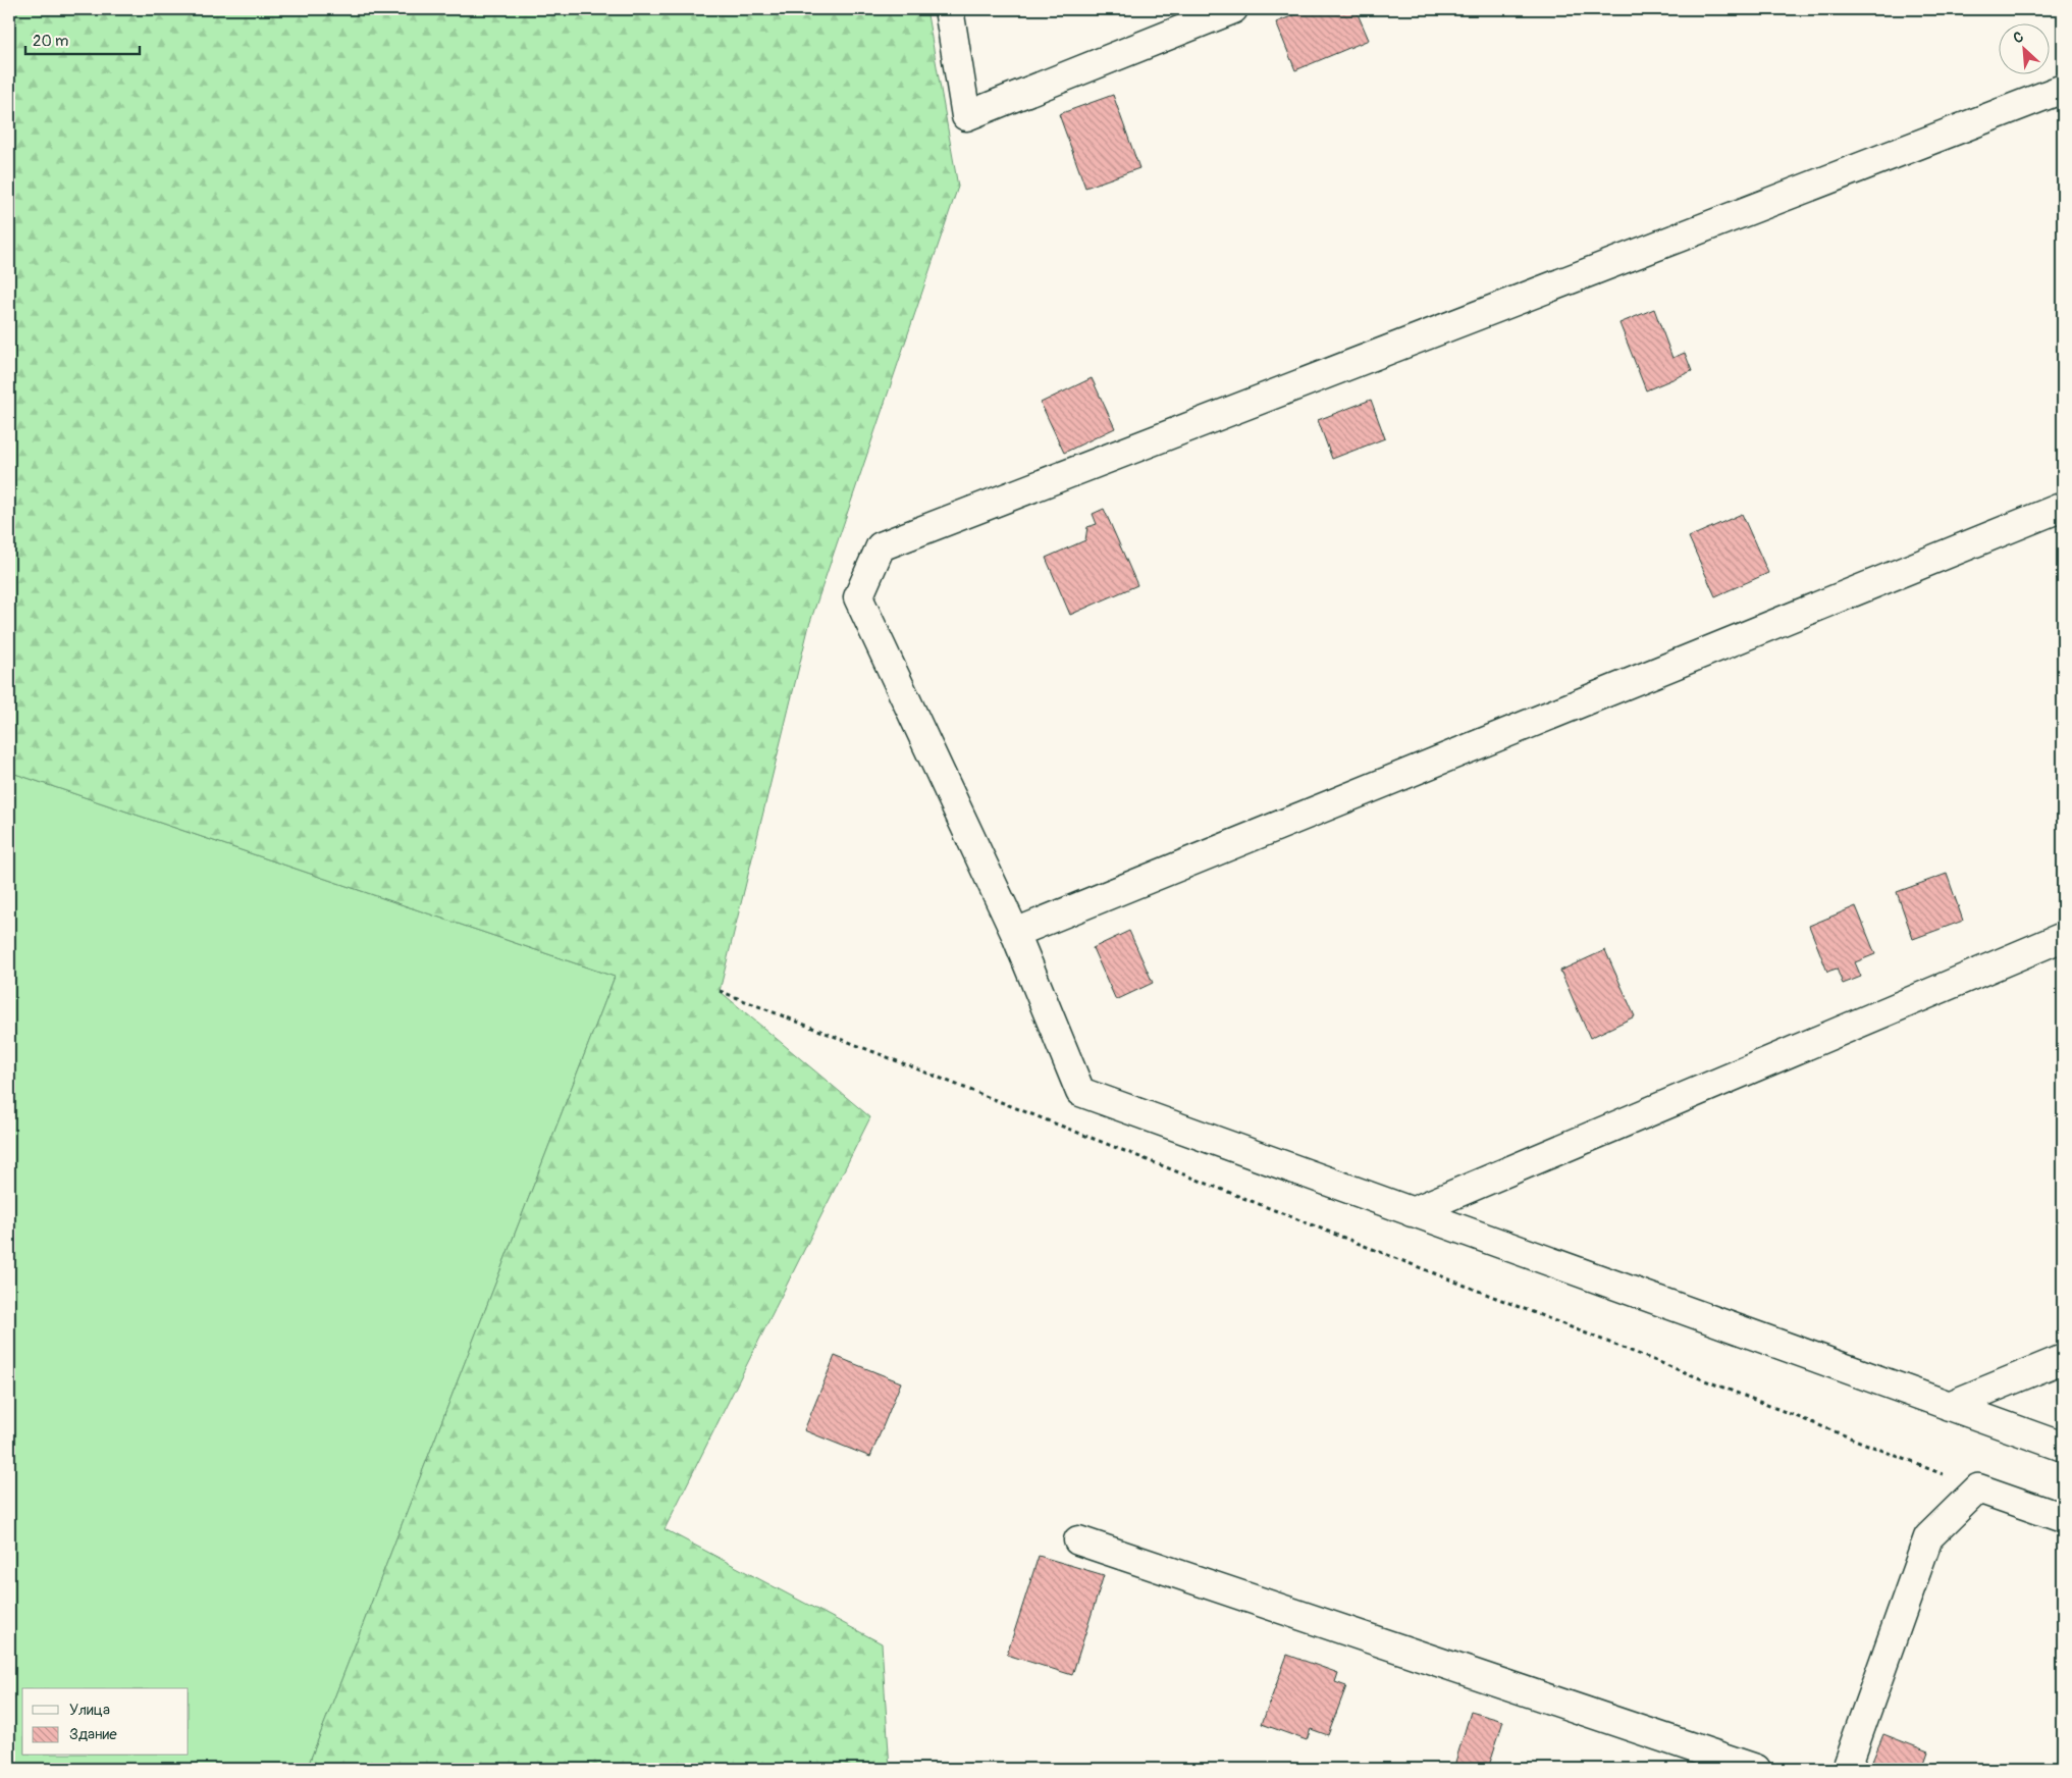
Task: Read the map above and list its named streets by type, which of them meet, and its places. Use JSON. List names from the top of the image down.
{
  "legend": ["Улица", "Здание"],
  "scale_bar": "20 m",
  "north": "top left"
}
